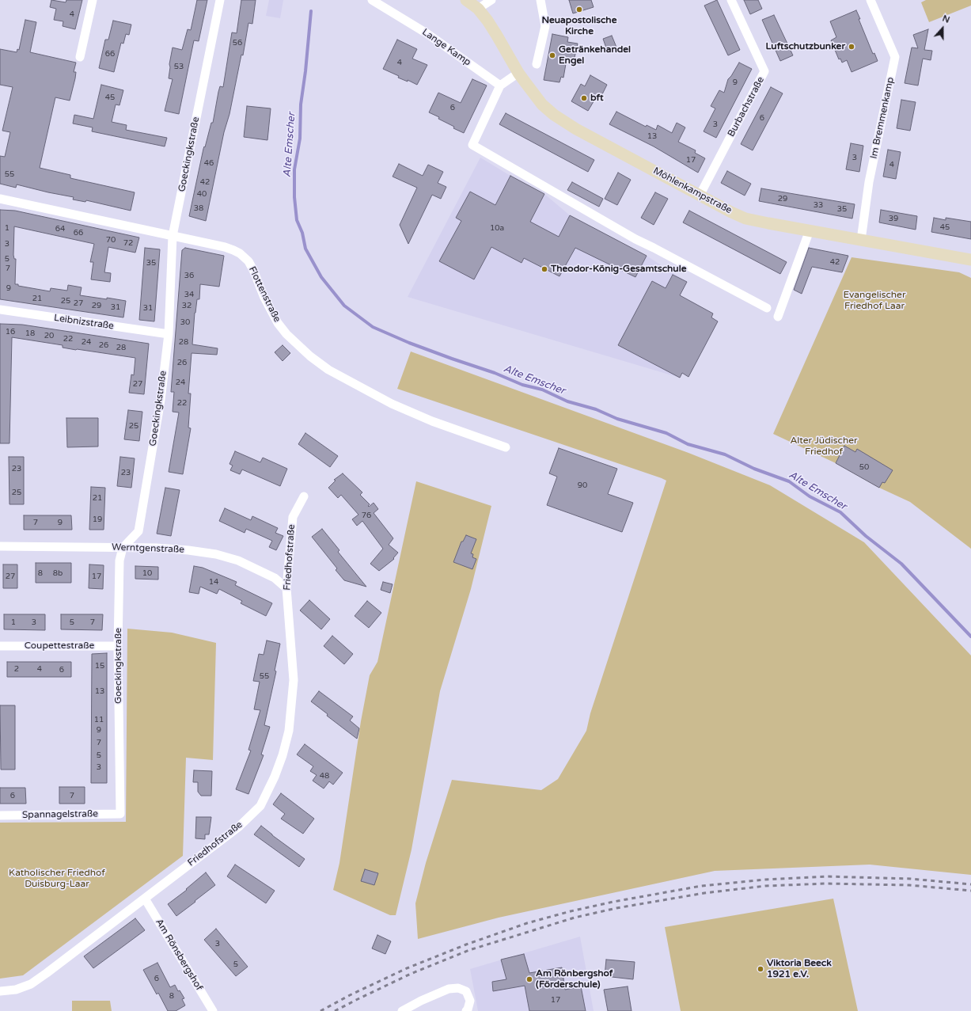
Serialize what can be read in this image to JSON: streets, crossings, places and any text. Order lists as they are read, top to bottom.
{
  "streets": {
    "street": [
      "Lange Kamp",
      "Burbachstraße",
      "Im Bremmenkamp",
      "Goeckingkstraße",
      "Möhlenkampstraße",
      "Flottenstraße",
      "Leibnizstraße",
      "Werntgenstraße",
      "Friedhofstraße",
      "Coupettestraße",
      "Spannagelstraße",
      "Am Rönsbergshof"
    ]
  },
  "crossings": [
    ["Burbachstraße", "Möhlenkampstraße"],
    ["Im Bremmenkamp", "Möhlenkampstraße"],
    ["Goeckingkstraße", "Flottenstraße"],
    ["Goeckingkstraße", "Leibnizstraße"],
    ["Goeckingkstraße", "Werntgenstraße"],
    ["Goeckingkstraße", "Coupettestraße"],
    ["Goeckingkstraße", "Spannagelstraße"],
    ["Werntgenstraße", "Friedhofstraße"],
    ["Friedhofstraße", "Am Rönsbergshof"]
  ],
  "water": ["Alte Emscher"],
  "parks": ["Evangelischer Friedhof Laar", "Alter Jüdischer Friedhof", "Katholischer Friedhof Duisburg-Laar"],
  "places": [
    "Neuapostolische Kirche",
    "Luftschutzbunker",
    "Getränkehandel Engel",
    "bft",
    "Theodor-König-Gesamtschule",
    "Viktoria Beeck 1921 e.V.",
    "Am Rönbergshof (Förderschule)"
  ],
  "house_numbers": [
    "4",
    "56",
    "66",
    "4",
    "53",
    "9",
    "45",
    "6",
    "6",
    "3",
    "13",
    "3",
    "17",
    "46",
    "4",
    "55",
    "42",
    "40",
    "29",
    "33",
    "38",
    "35",
    "39",
    "45",
    "1",
    "10a",
    "64",
    "66",
    "70",
    "72",
    "3",
    "5",
    "42",
    "35",
    "7",
    "36",
    "9",
    "34",
    "21",
    "25",
    "27",
    "29",
    "32",
    "31",
    "31",
    "30",
    "16",
    "18",
    "20",
    "22",
    "24",
    "28",
    "26",
    "28",
    "26",
    "24",
    "27",
    "22",
    "25",
    "50",
    "23",
    "23",
    "90",
    "25",
    "21",
    "76",
    "19",
    "7",
    "9",
    "8",
    "8b",
    "10",
    "27",
    "17",
    "14",
    "1",
    "3",
    "5",
    "7",
    "15",
    "2",
    "4",
    "6",
    "55",
    "13",
    "11",
    "9",
    "7",
    "5",
    "3",
    "48",
    "6",
    "7",
    "3",
    "5",
    "6",
    "8",
    "17"
  ],
  "north": "top"
}
